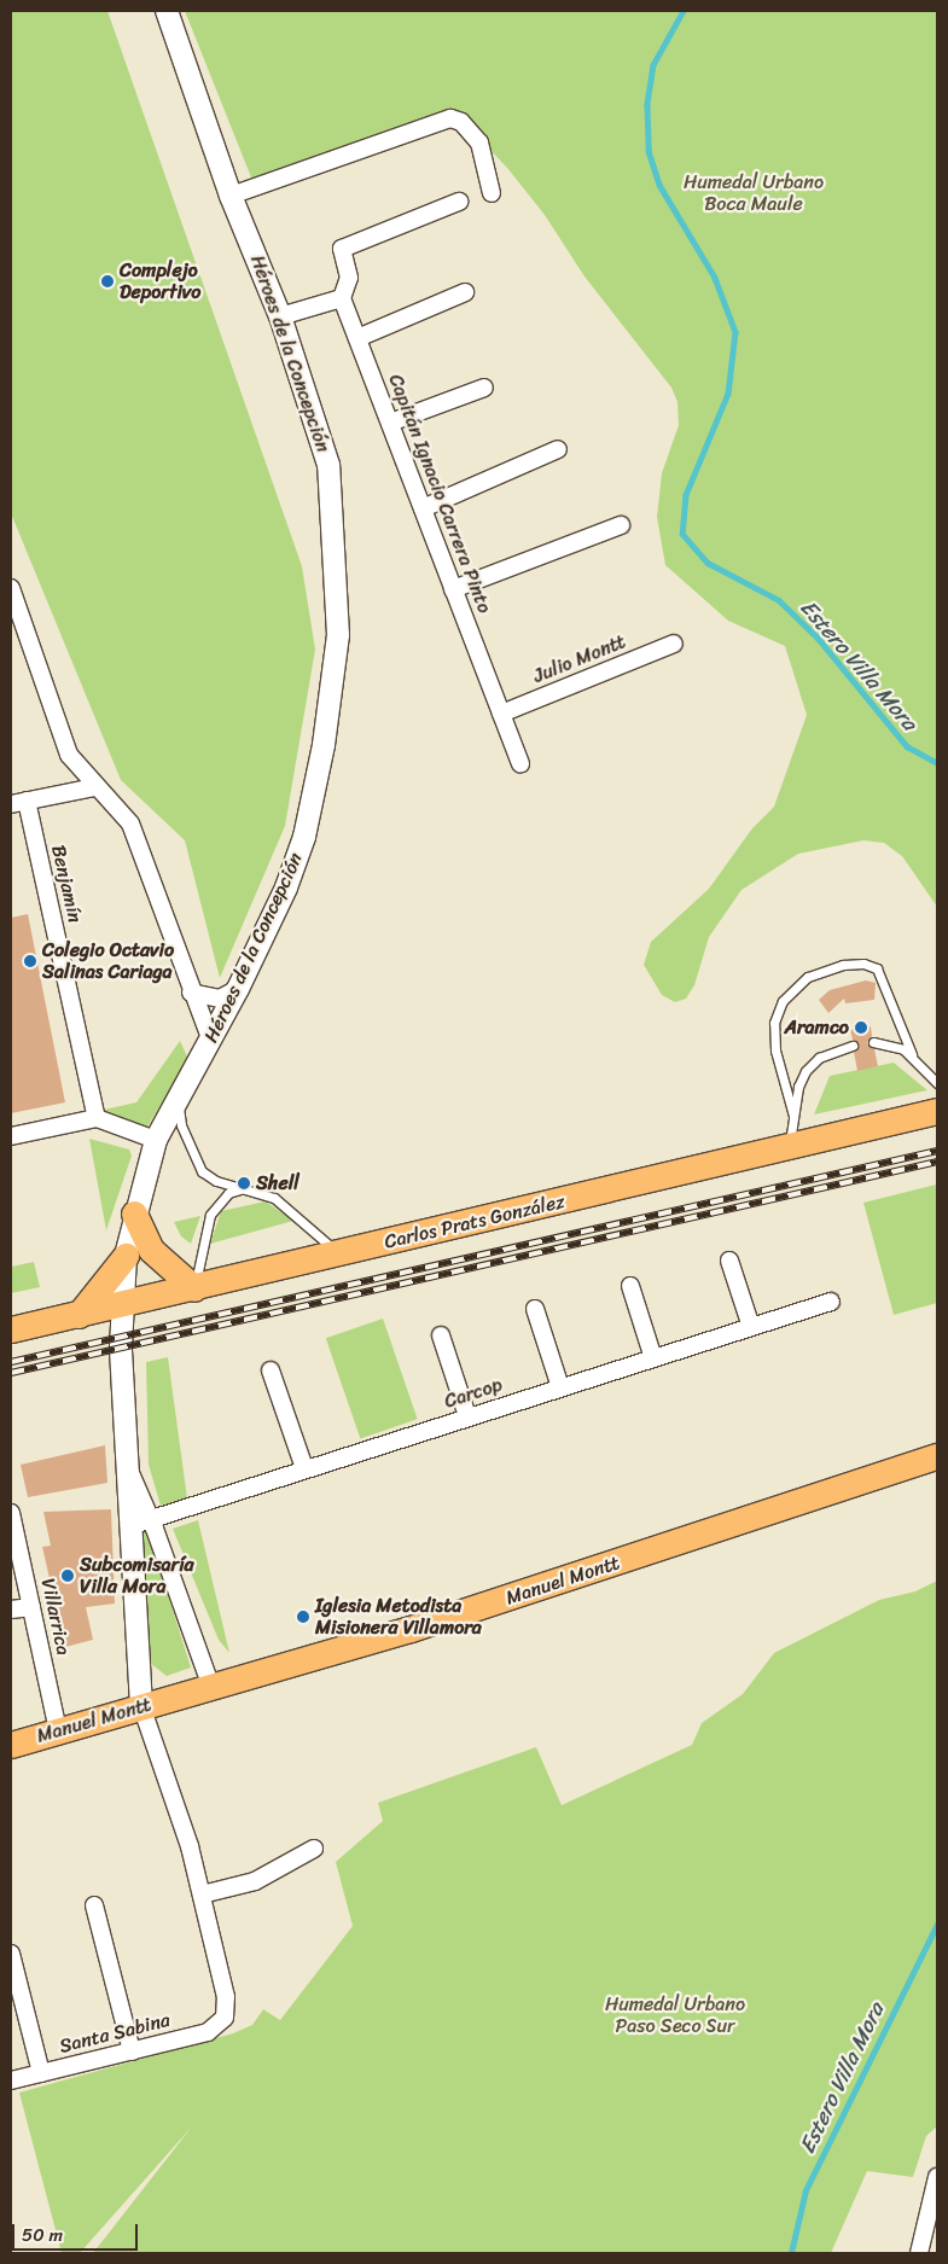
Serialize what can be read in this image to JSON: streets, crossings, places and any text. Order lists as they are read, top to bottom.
{
  "streets": {
    "main road": ["Carlos Prats González", "Manuel Montt"],
    "street": [
      "Héroes de la Concepción",
      "Capitán Ignacio Carrera Pinto",
      "Julio Montt",
      "Benjamín",
      "Carcop",
      "Villarrica",
      "Santa Sabina"
    ]
  },
  "crossings": [
    ["Héroes de la Concepción", "Carlos Prats González"],
    ["Héroes de la Concepción", "Carcop"],
    ["Héroes de la Concepción", "Manuel Montt"],
    ["Héroes de la Concepción", "Santa Sabina"],
    ["Capitán Ignacio Carrera Pinto", "Julio Montt"],
    ["Manuel Montt", "Villarrica"]
  ],
  "water": ["Estero Villa Mora"],
  "parks": ["Humedal Urbano Boca Maule", "Humedal Urbano Paso Seco Sur"],
  "places": [
    "Complejo Deportivo",
    "Colegio Octavio Salinas Cariaga",
    "Aramco",
    "Shell",
    "Subcomisaría Villa Mora",
    "Iglesia Metodista Misionera Villamora"
  ],
  "scale_bar": "50 m"
}
